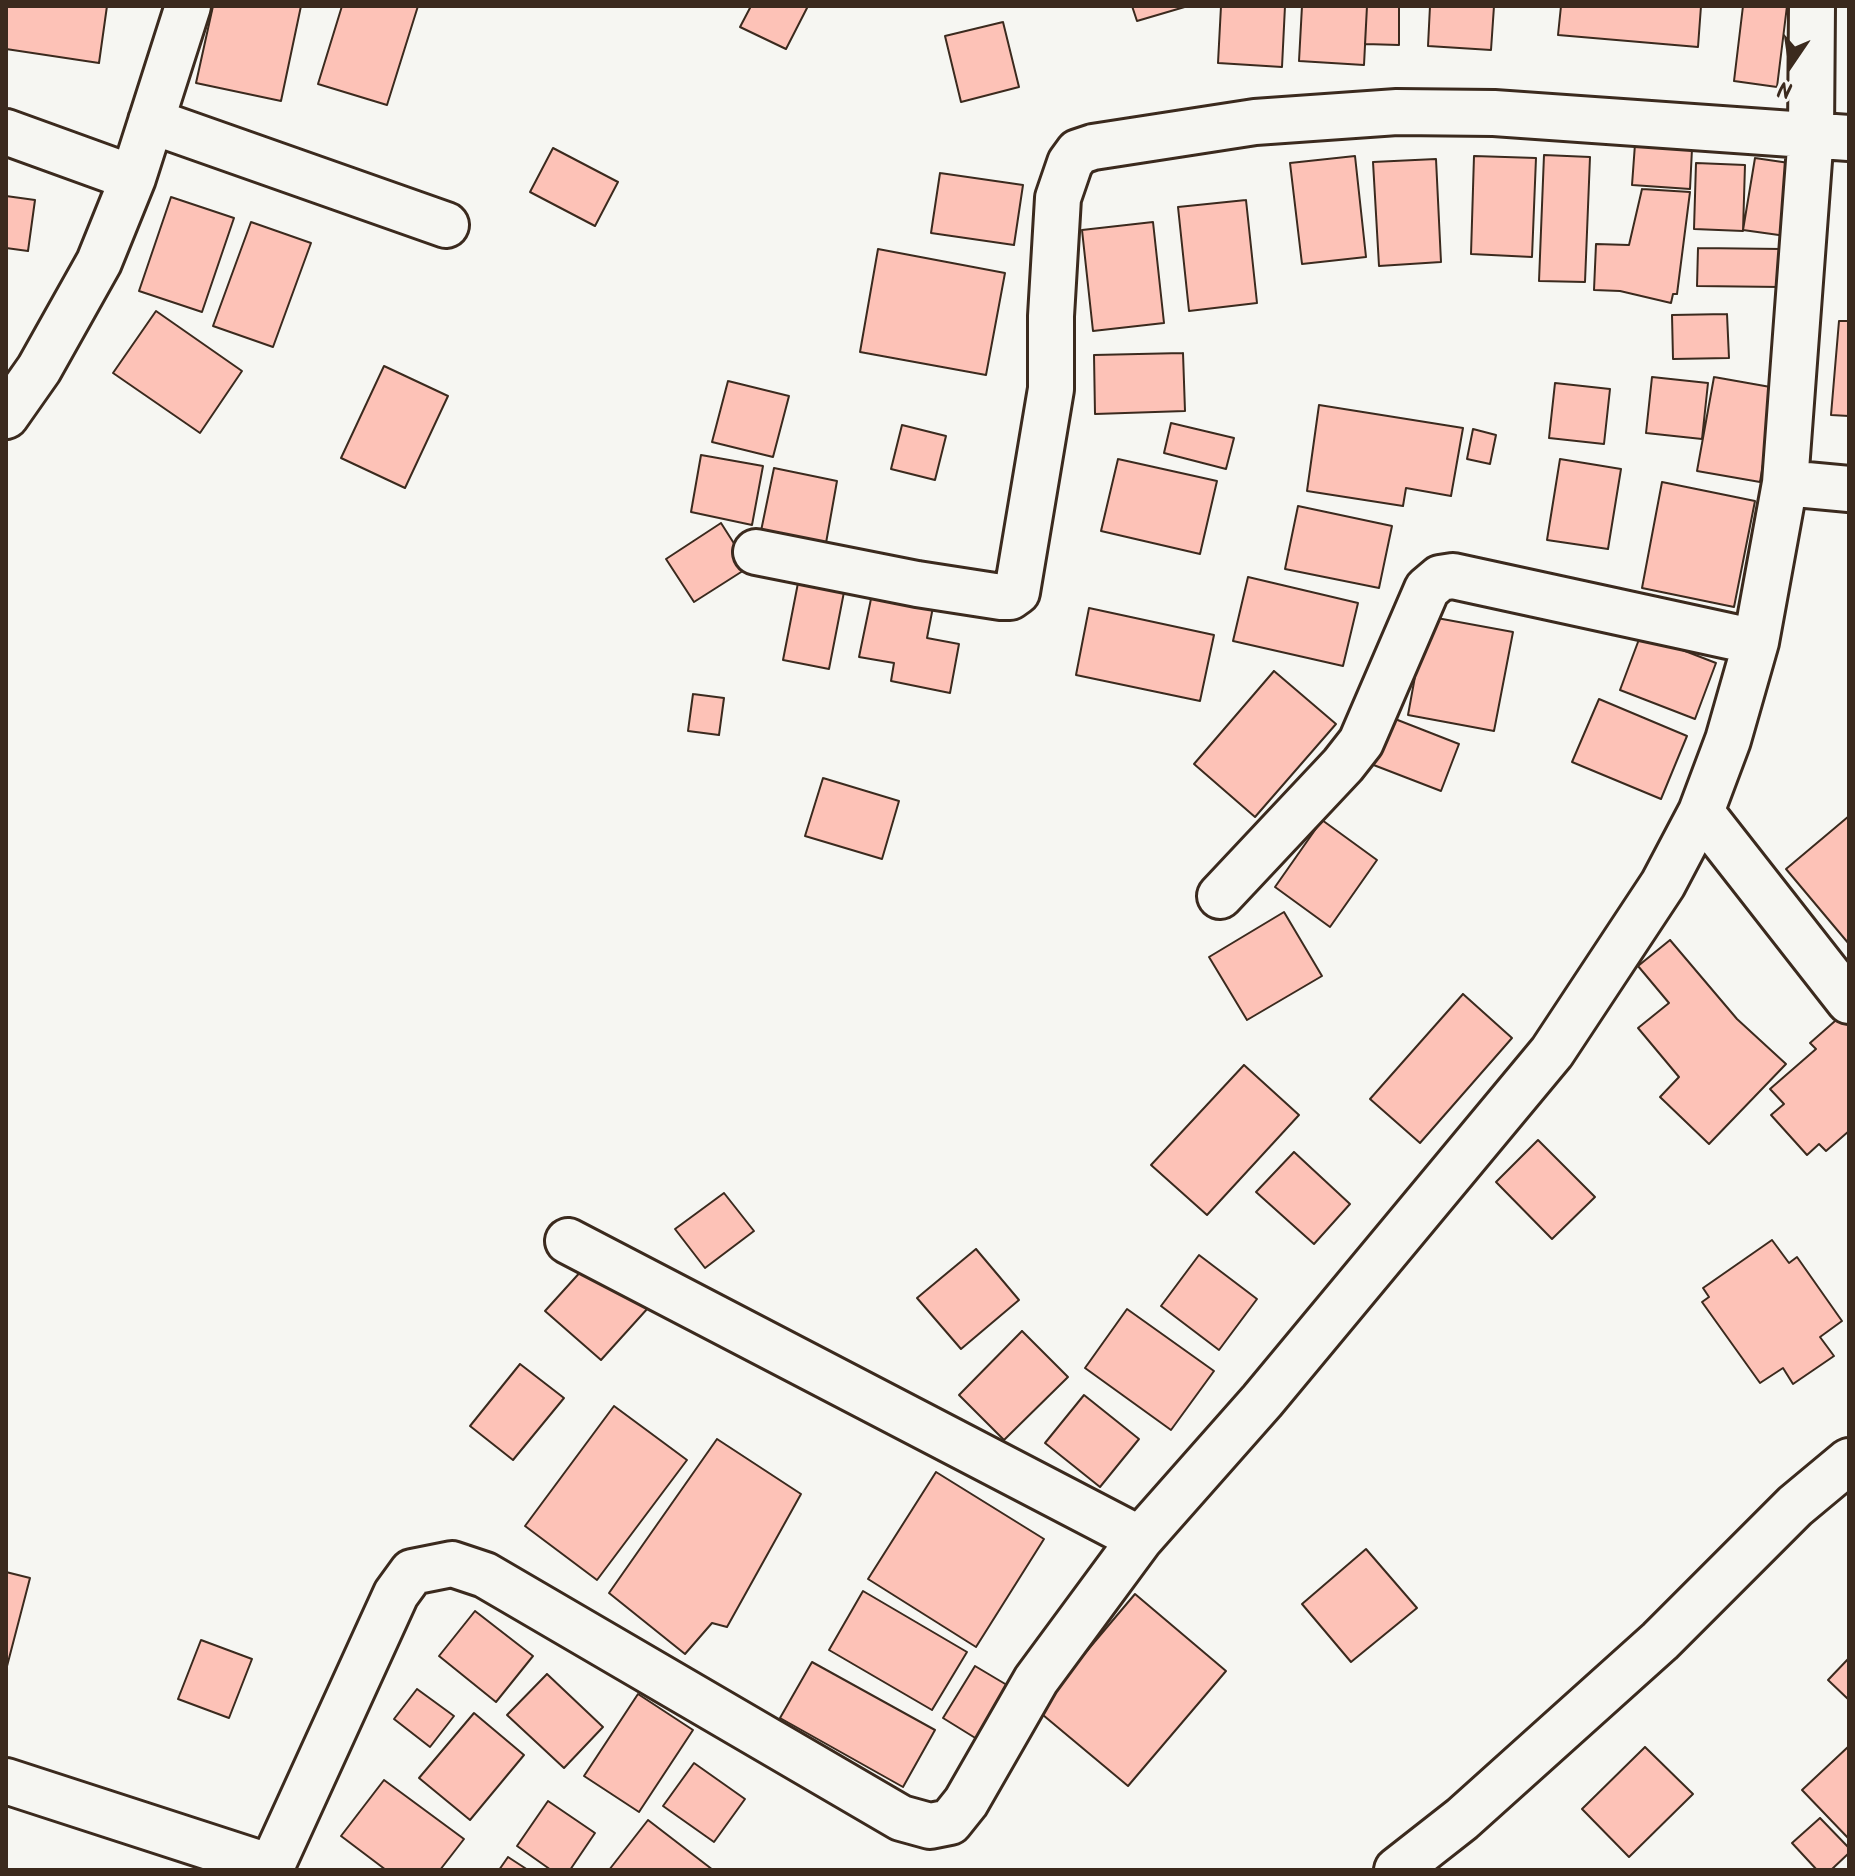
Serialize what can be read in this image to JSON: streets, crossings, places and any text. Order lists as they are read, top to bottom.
{
  "north": "bottom"
}
